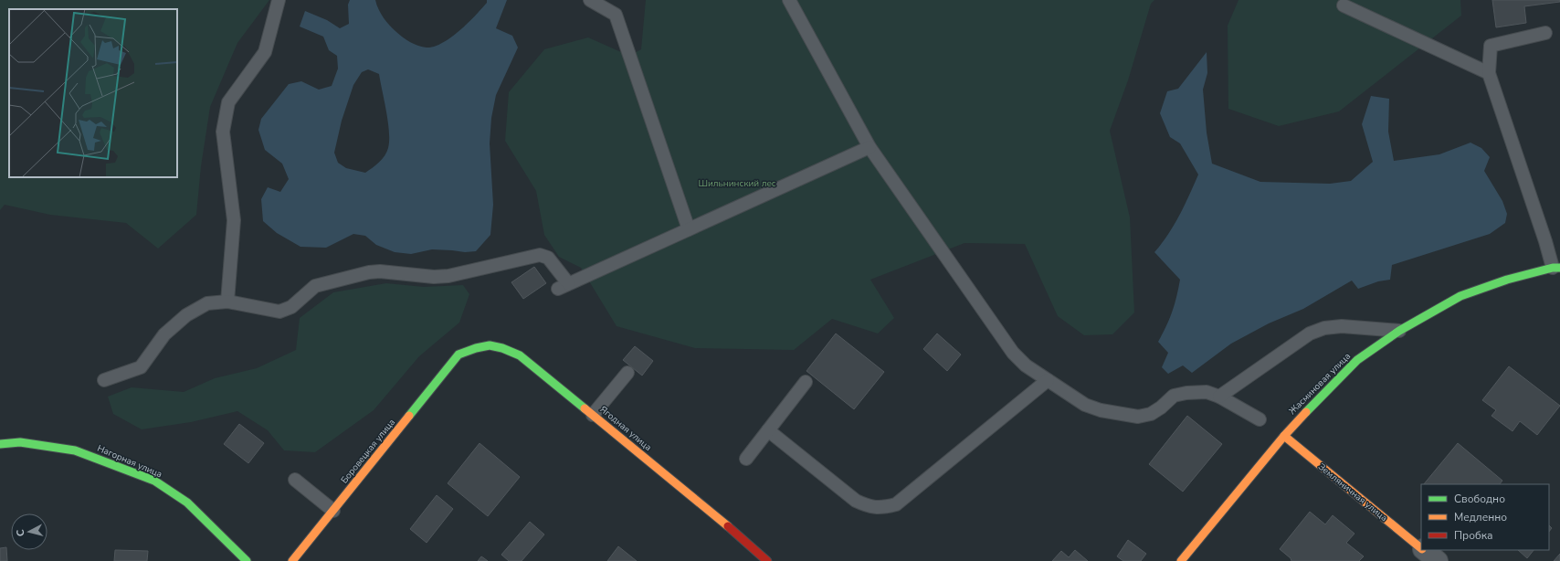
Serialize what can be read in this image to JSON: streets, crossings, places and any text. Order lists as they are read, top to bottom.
{
  "streets": {
    "street": [
      "Жасминовая улица",
      "Ягодная улица",
      "Боровецкая улица",
      "Нагорная улица",
      "Земляничная улица"
    ]
  },
  "crossings": [
    ["Жасминовая улица", "Земляничная улица"],
    ["Ягодная улица", "Боровецкая улица"]
  ],
  "parks": ["Шильнинский лес"],
  "legend": ["Свободно", "Медленно", "Пробка"],
  "north": "left"
}
